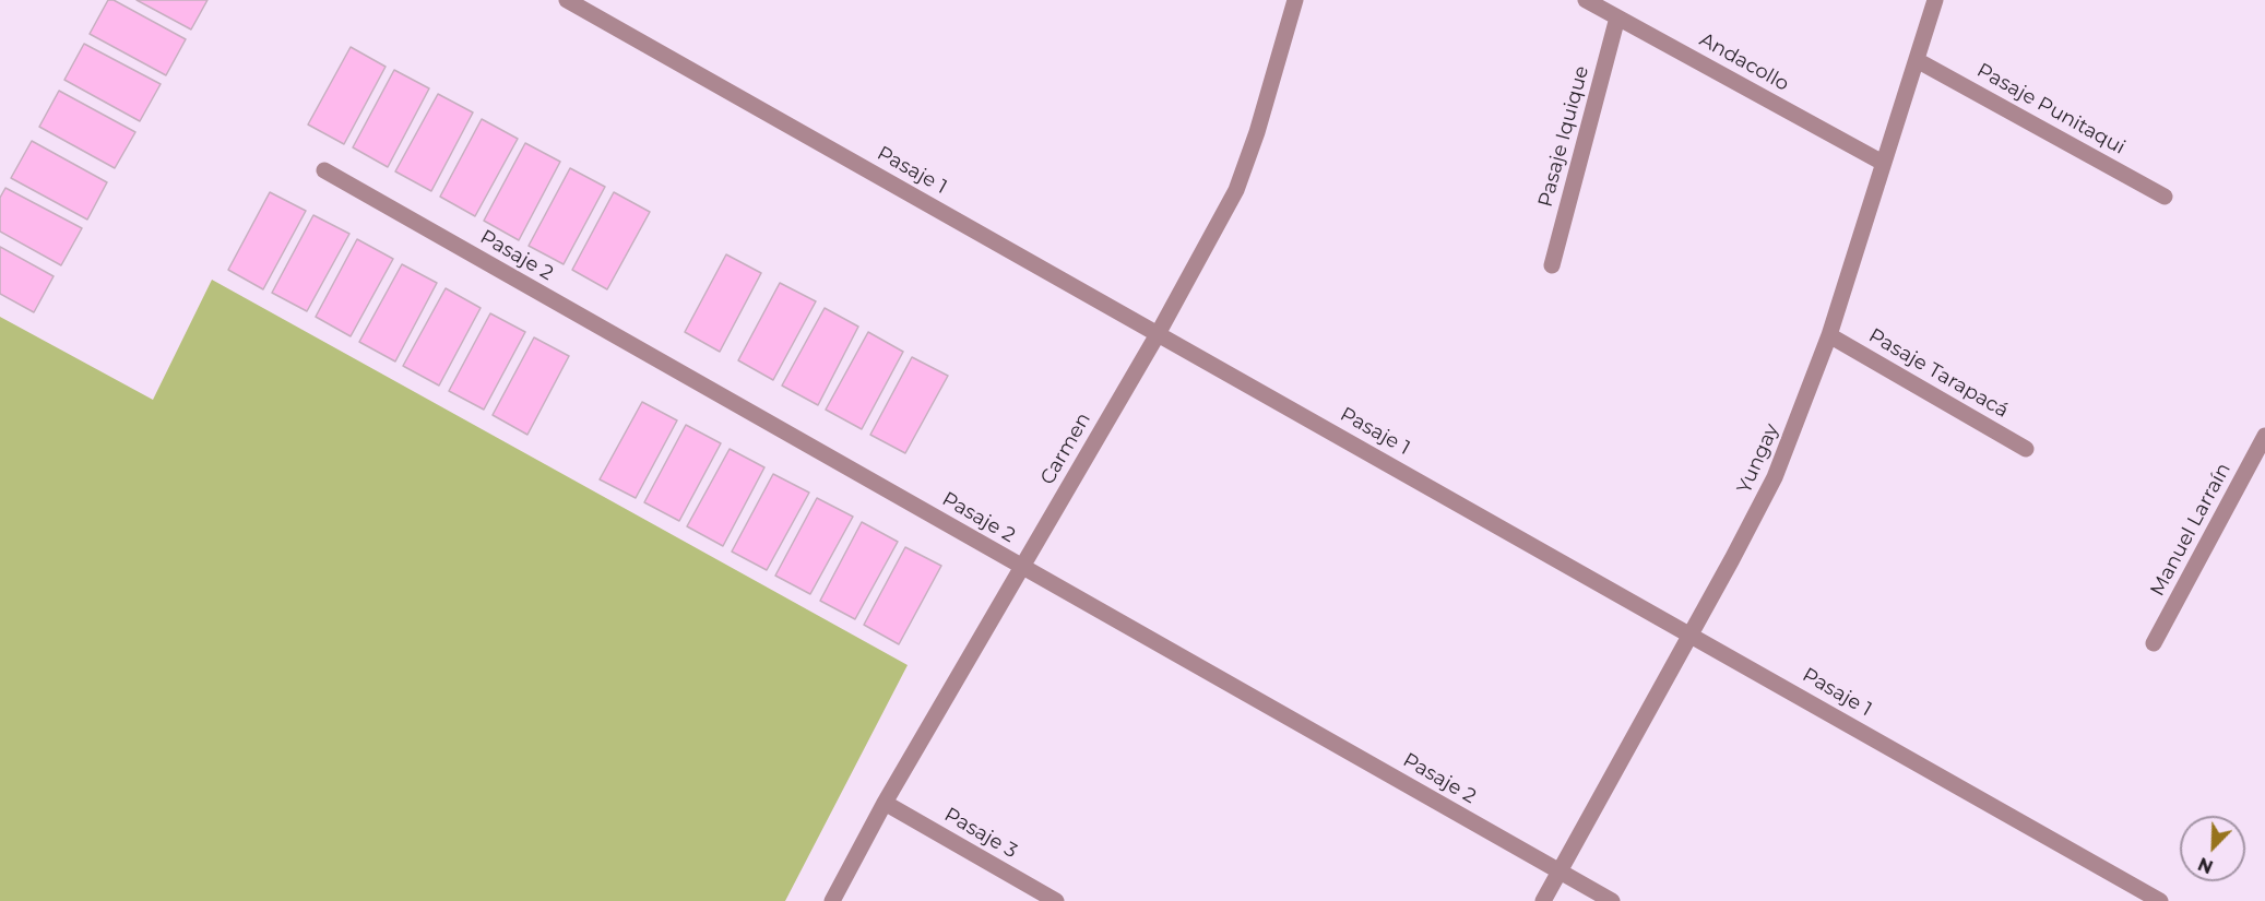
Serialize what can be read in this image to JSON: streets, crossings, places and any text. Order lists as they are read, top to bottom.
{
  "streets": {
    "street": [
      "Andacollo",
      "Pasaje Punitaqui",
      "Pasaje Iquique",
      "Pasaje 1",
      "Pasaje 2",
      "Pasaje Tarapacá",
      "Carmen",
      "Yungay",
      "Manuel Larraín",
      "Pasaje 3"
    ]
  },
  "crossings": [
    ["Andacollo", "Pasaje Iquique"],
    ["Andacollo", "Yungay"],
    ["Pasaje Punitaqui", "Yungay"],
    ["Pasaje 1", "Carmen"],
    ["Pasaje 1", "Yungay"],
    ["Pasaje 2", "Carmen"],
    ["Pasaje 2", "Yungay"],
    ["Pasaje Tarapacá", "Yungay"],
    ["Carmen", "Pasaje 3"]
  ],
  "north": "bottom left"
}
